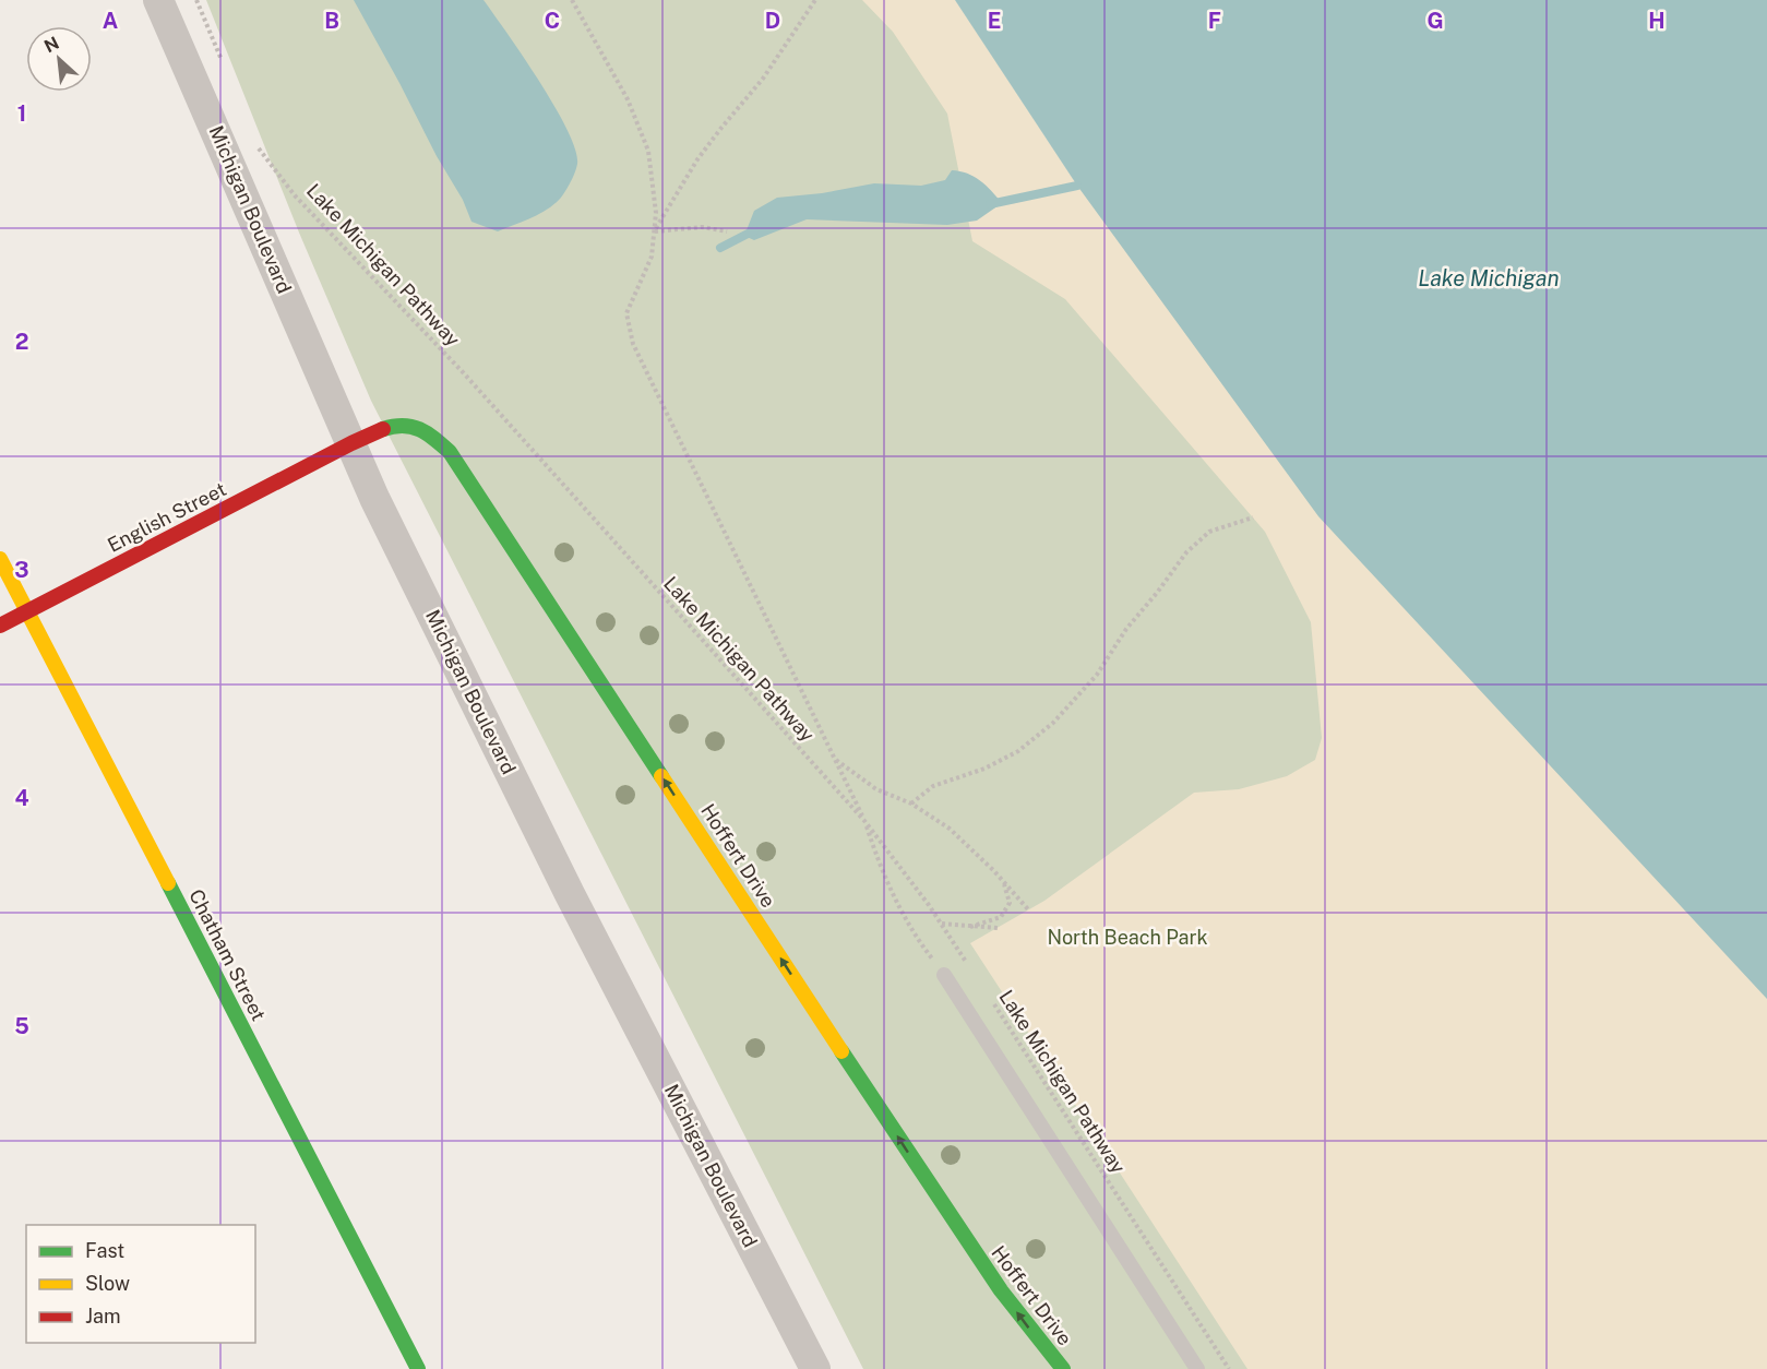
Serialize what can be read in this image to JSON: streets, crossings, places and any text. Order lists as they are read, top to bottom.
{
  "streets": {
    "street": [
      "Michigan Boulevard",
      "English Street",
      "Hoffert Drive",
      "Chatham Street"
    ],
    "path": ["Lake Michigan Pathway"]
  },
  "crossings": [
    ["Michigan Boulevard", "English Street"],
    ["Michigan Boulevard", "Hoffert Drive"],
    ["English Street", "Hoffert Drive"],
    ["English Street", "Chatham Street"]
  ],
  "one_way": ["Hoffert Drive"],
  "water": ["Lake Michigan"],
  "parks": ["North Beach Park"],
  "legend": ["Fast", "Slow", "Jam"],
  "north": "top left",
  "grid": {
    "columns": [
      "A",
      "B",
      "C",
      "D",
      "E",
      "F",
      "G",
      "H"
    ],
    "rows": [
      "1",
      "2",
      "3",
      "4",
      "5"
    ]
  }
}
